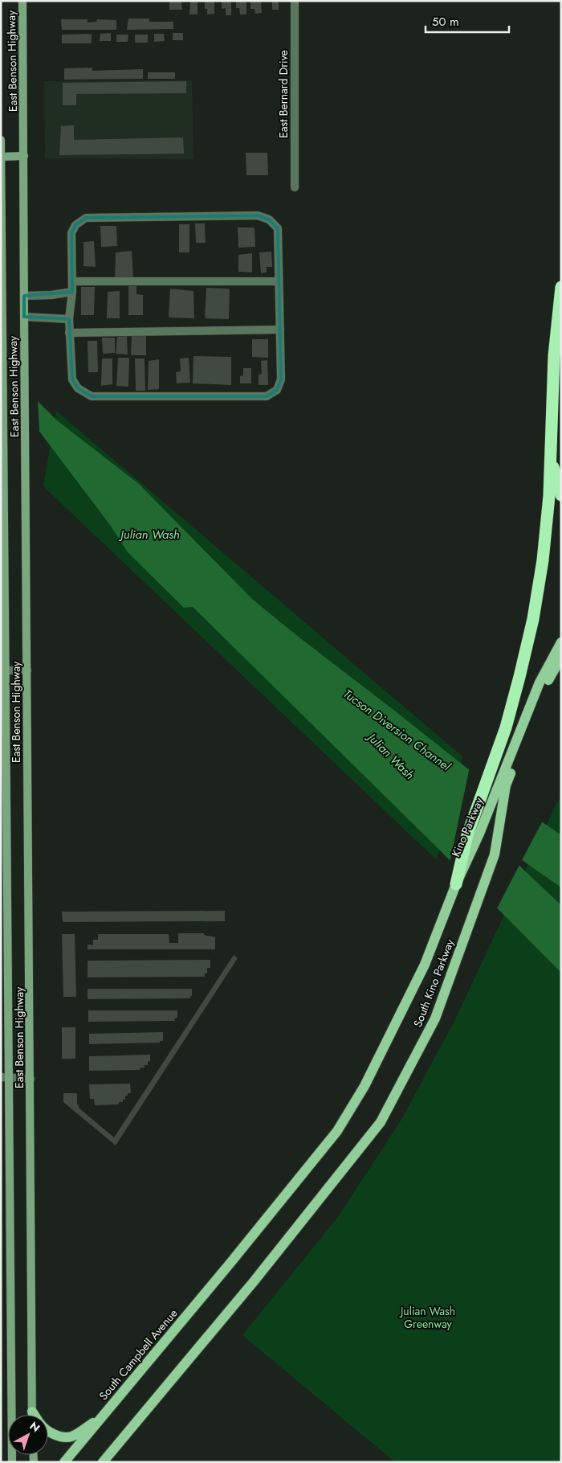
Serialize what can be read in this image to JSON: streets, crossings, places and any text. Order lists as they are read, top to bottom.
{
  "streets": {
    "main road": ["East Benson Highway", "South Kino Parkway", "South Campbell Avenue"],
    "street": ["East Bernard Drive"]
  },
  "crossings": [
    ["South Kino Parkway", "South Campbell Avenue"]
  ],
  "water": ["Julian Wash", "Tucson Diversion Channel"],
  "parks": ["Julian Wash Greenway"],
  "scale_bar": "50 m",
  "north": "top right"
}
